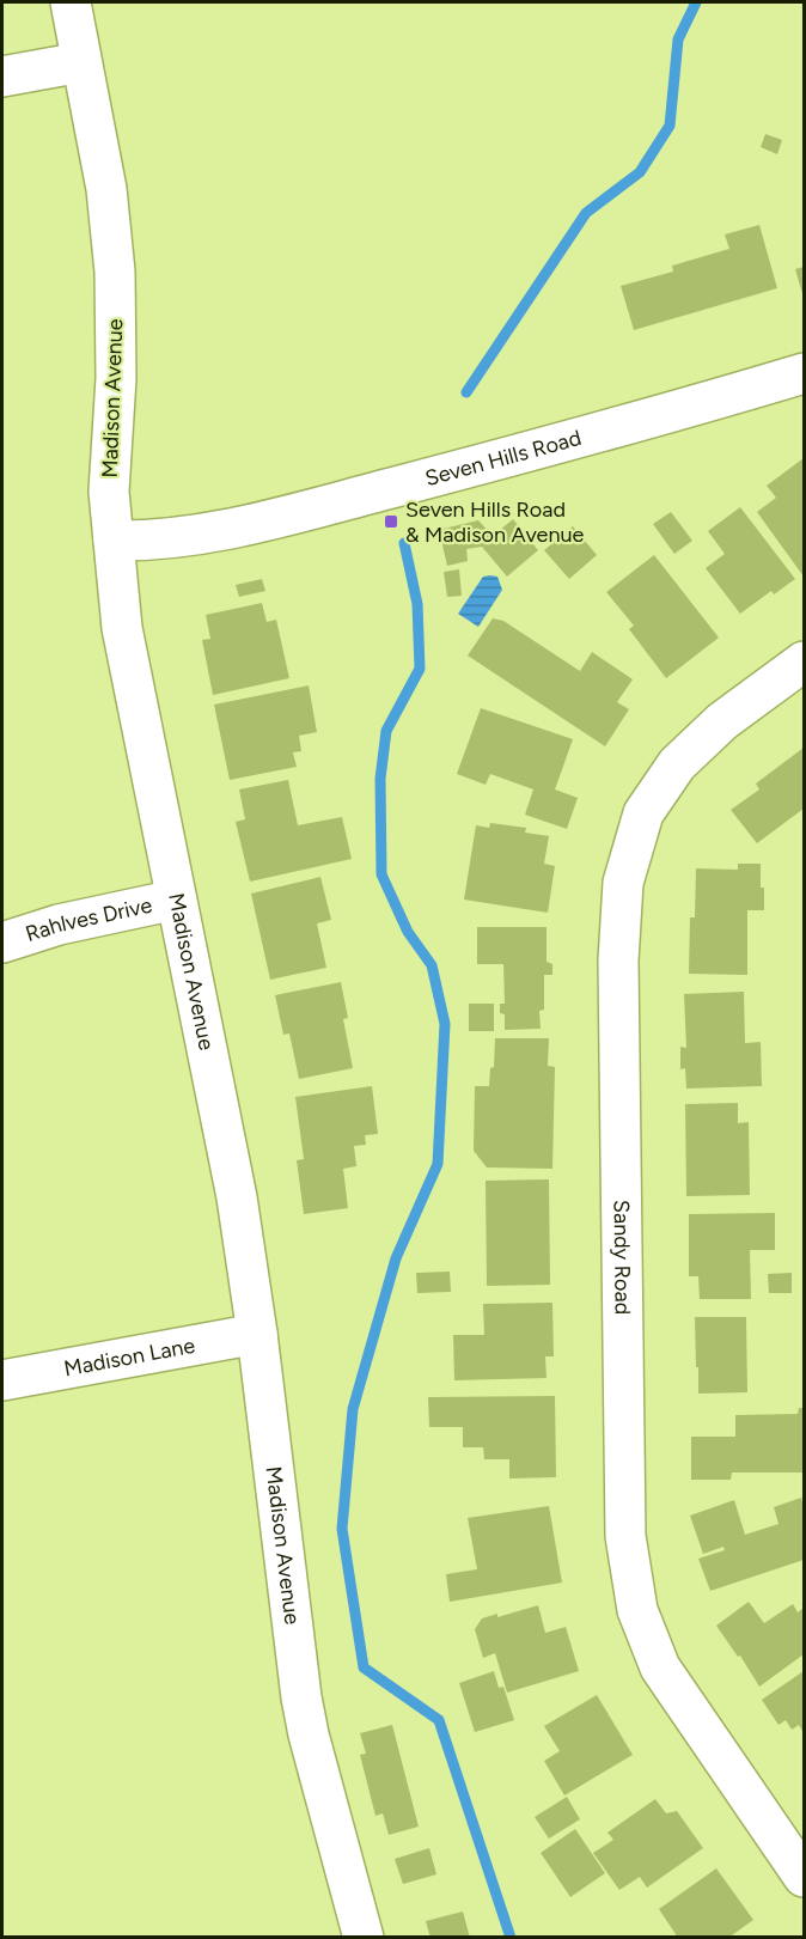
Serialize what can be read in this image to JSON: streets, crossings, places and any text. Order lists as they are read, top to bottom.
{
  "streets": {
    "street": [
      "Madison Avenue",
      "Seven Hills Road",
      "Rahlves Drive",
      "Sandy Road",
      "Madison Lane"
    ]
  },
  "crossings": [
    ["Madison Avenue", "Seven Hills Road"],
    ["Madison Avenue", "Rahlves Drive"],
    ["Madison Avenue", "Madison Lane"]
  ],
  "places": {
    "transit": ["Seven Hills Road & Madison Avenue"]
  }
}
